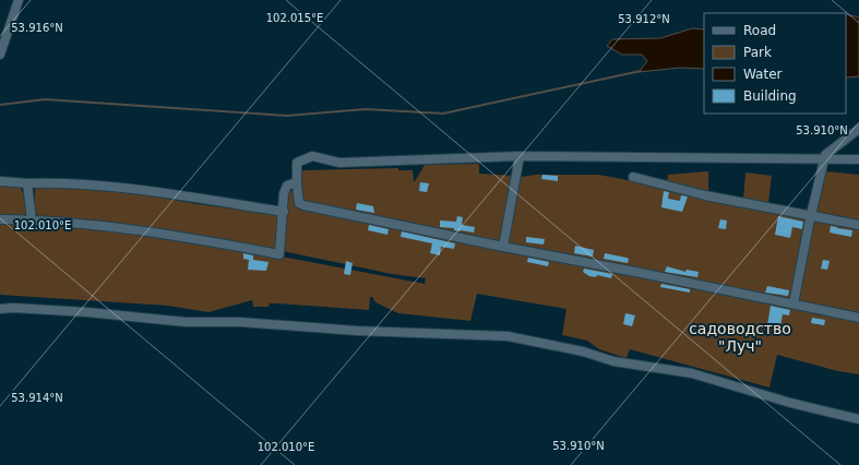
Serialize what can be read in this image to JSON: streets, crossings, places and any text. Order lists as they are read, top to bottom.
{
  "parks": ["садоводство \"Луч\""],
  "legend": [
    "Road",
    "Park",
    "Water",
    "Building"
  ],
  "coordinates": [
    "102.015°E",
    "53.912°N",
    "53.916°N",
    "53.910°N",
    "102.010°E",
    "53.914°N"
  ]
}
